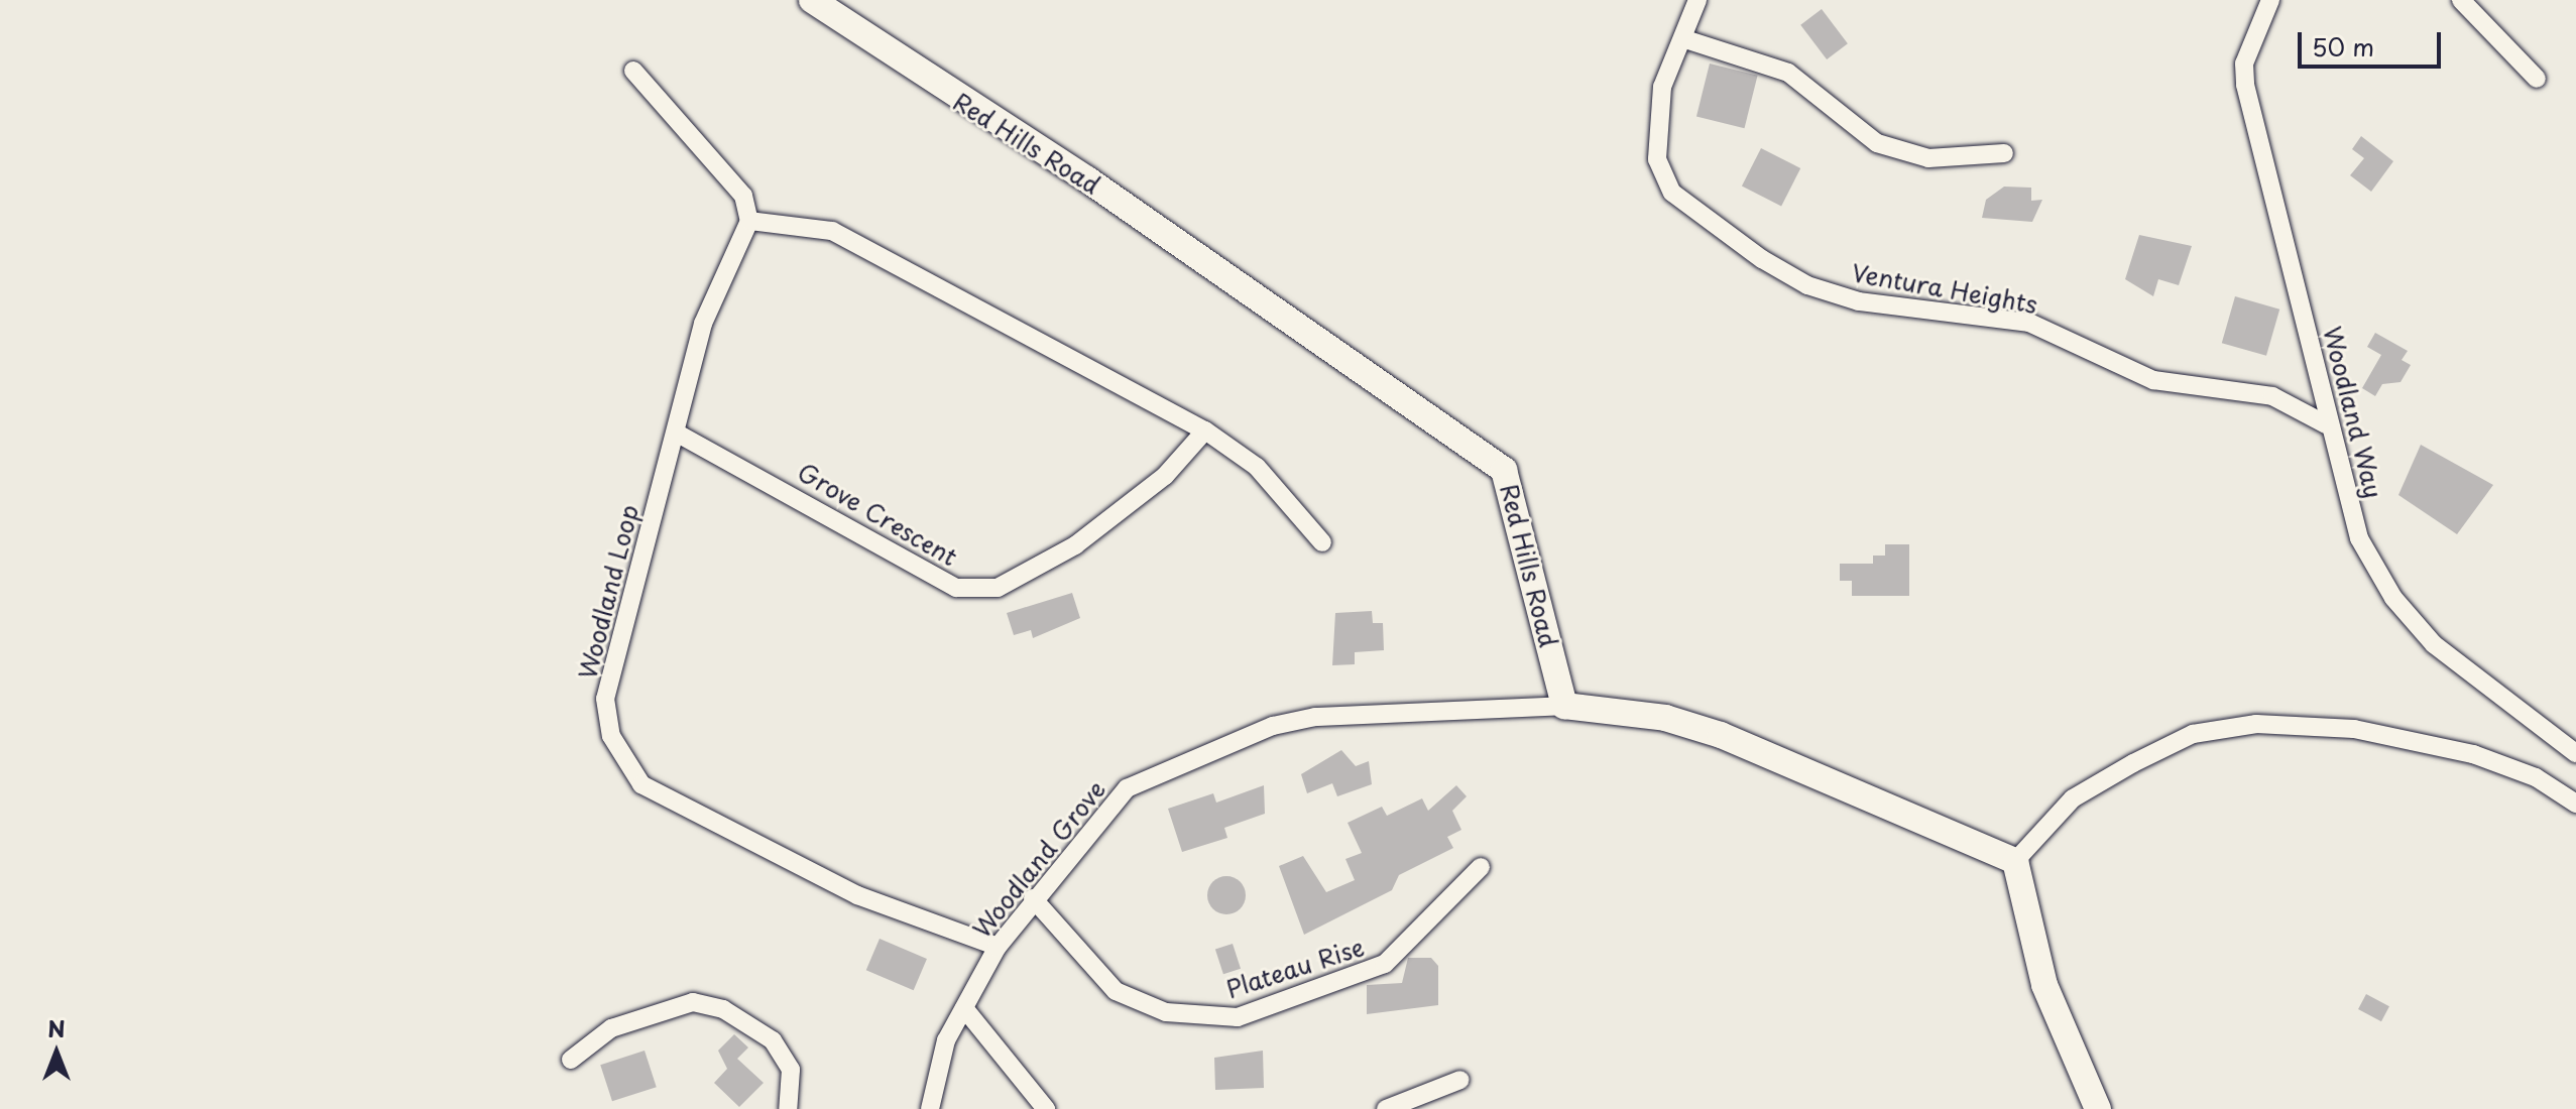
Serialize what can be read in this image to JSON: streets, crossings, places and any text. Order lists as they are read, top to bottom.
{
  "streets": {
    "main road": ["Red Hills Road"],
    "street": [
      "Ventura Heights",
      "Woodland Way",
      "Grove Crescent",
      "Woodland Loop",
      "Woodland Grove",
      "Plateau Rise"
    ]
  },
  "crossings": [
    ["Red Hills Road", "Woodland Grove"],
    ["Ventura Heights", "Woodland Way"],
    ["Grove Crescent", "Woodland Loop"],
    ["Woodland Loop", "Woodland Grove"],
    ["Woodland Grove", "Plateau Rise"]
  ],
  "scale_bar": "50 m",
  "north": "top"
}
